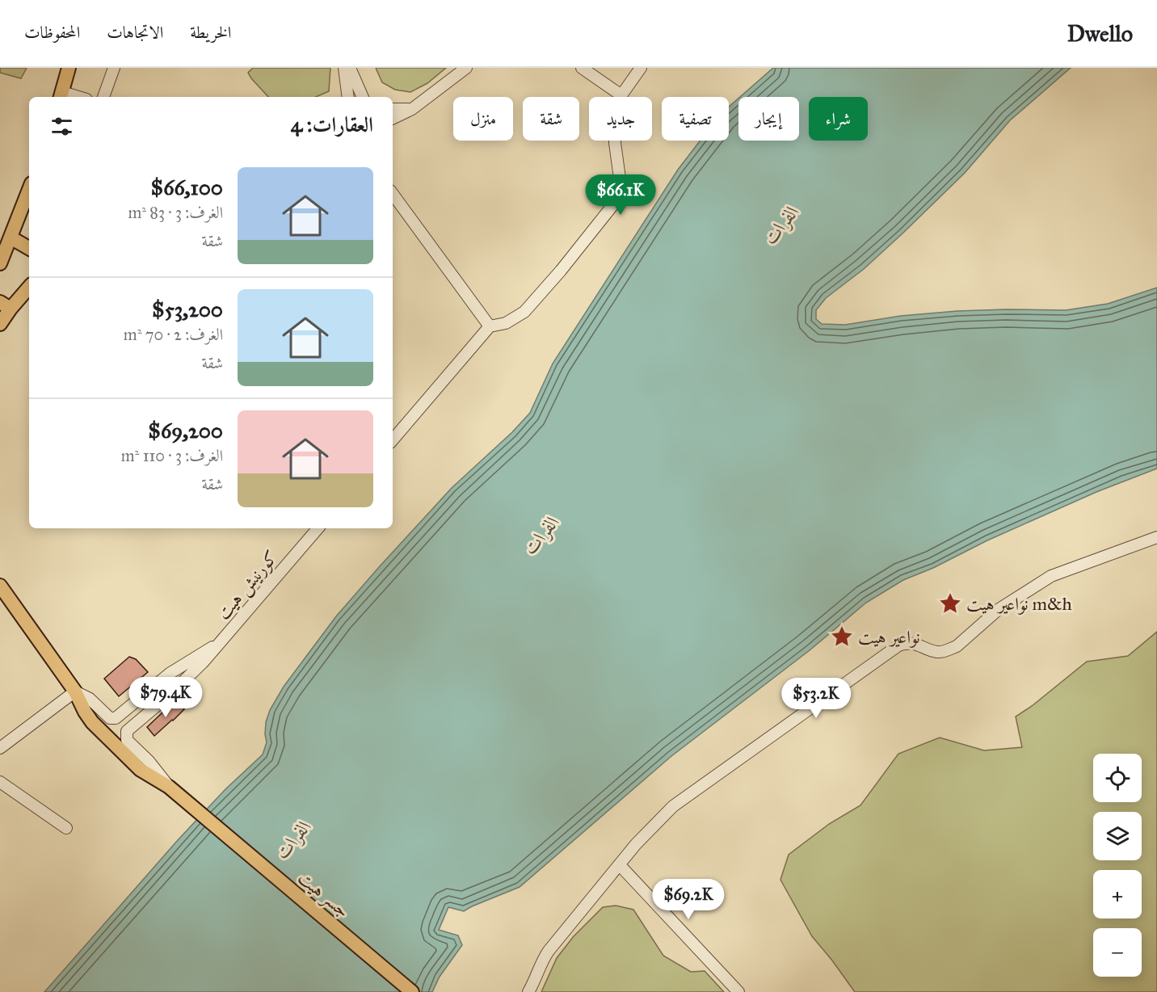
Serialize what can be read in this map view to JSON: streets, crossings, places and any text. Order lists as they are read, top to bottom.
{
  "streets": {
    "main road": ["جسر هيت"],
    "street": ["كورنيش هيت"]
  },
  "crossings": [
    ["كورنيش هيت", "جسر هيت"]
  ],
  "water": ["الفرات"],
  "places": {
    "place": ["نواعير هيت m&h", "نواعير هيت"]
  },
  "page": {
    "header": "Dwello",
    "nav": ["الخريطة", "الاتجاهات", "المحفوظات"],
    "chip": [
      "شراء",
      "إيجار",
      "تصفية",
      "جديد",
      "شقة",
      "منزل"
    ],
    "heading": "العقارات: 4",
    "list": [
      {
        "name": "$66,100",
        "note": "الغرف: 3 · 83 m² · شقة"
      },
      {
        "name": "$53,200",
        "note": "الغرف: 2 · 70 m² · شقة"
      },
      {
        "name": "$69,200",
        "note": "الغرف: 3 · 110 m² · شقة"
      }
    ],
    "price": [
      "$66.1K",
      "$79.4K",
      "$53.2K",
      "$69.2K"
    ],
    "map_buttons": ["+", "−"]
  }
}
